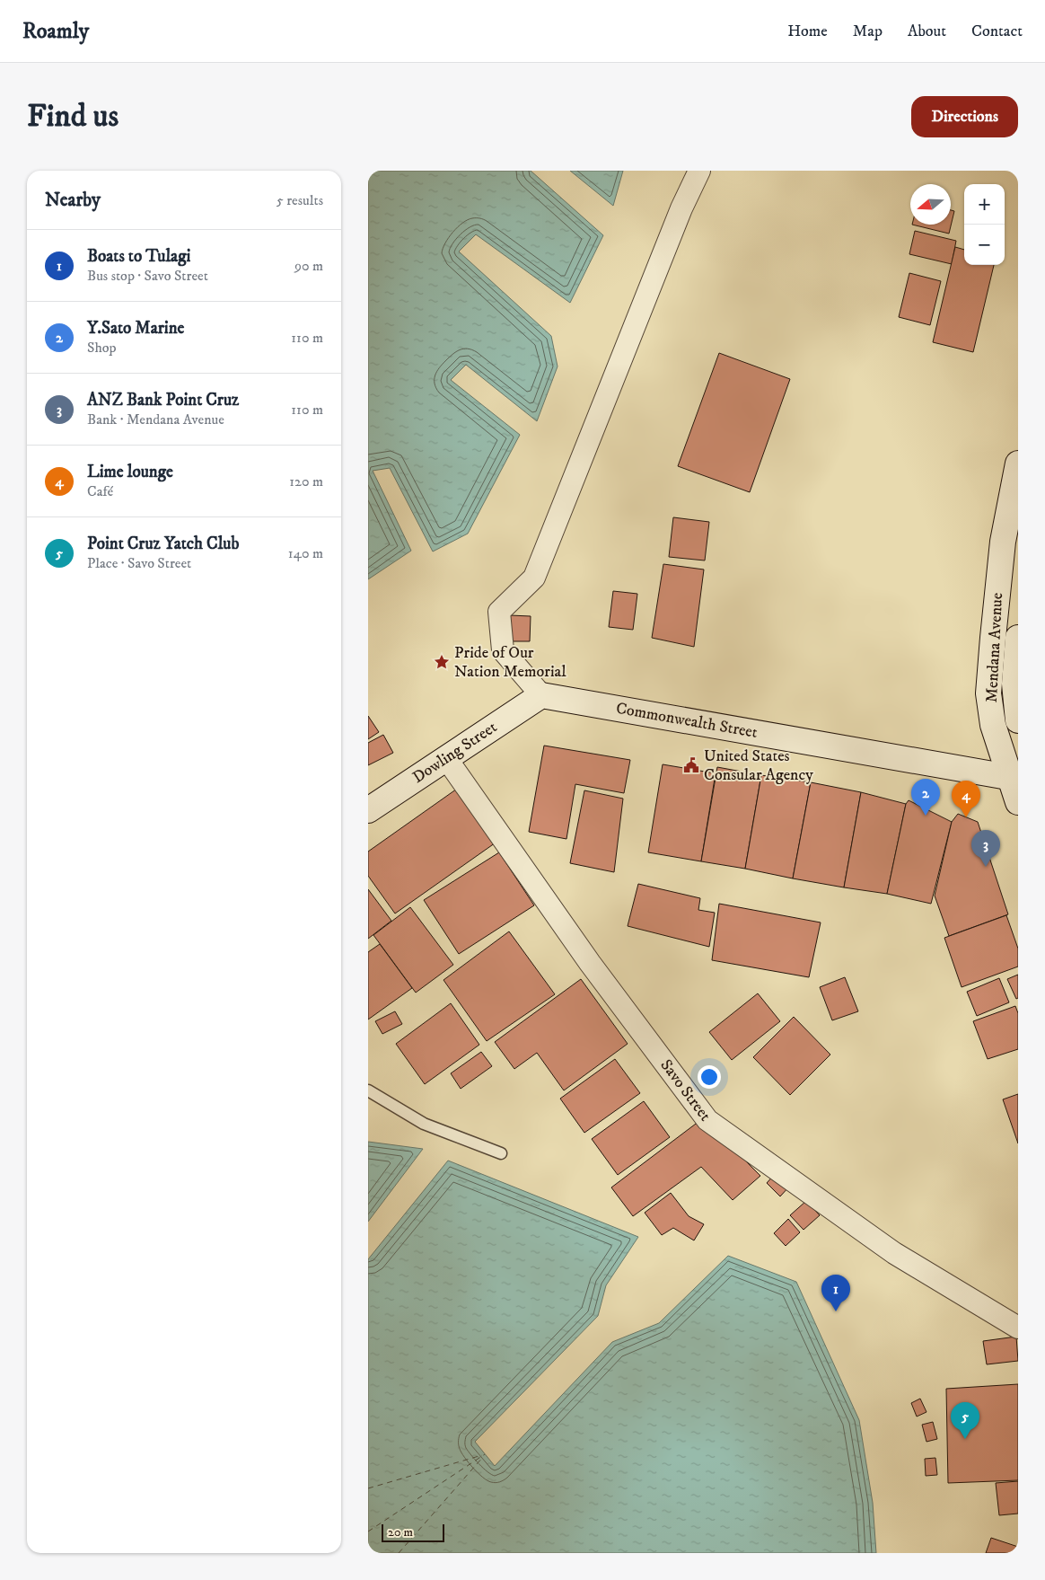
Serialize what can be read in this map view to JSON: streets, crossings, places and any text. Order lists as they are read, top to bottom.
{
  "streets": {
    "street": [
      "Mendana Avenue",
      "Commonwealth Street",
      "Dowling Street",
      "Savo Street"
    ]
  },
  "crossings": [
    ["Mendana Avenue", "Commonwealth Street"],
    ["Commonwealth Street", "Dowling Street"],
    ["Dowling Street", "Savo Street"]
  ],
  "places": {
    "place": ["Pride of Our Nation Memorial"],
    "public building": ["United States Consular Agency"]
  },
  "scale_bar": "20 m",
  "north": "left",
  "page": {
    "header": "Roamly",
    "nav": [
      "Home",
      "Map",
      "About",
      "Contact"
    ],
    "buttons": "Directions",
    "title": "Find us",
    "heading": ["Nearby", "5 results"],
    "map_buttons": ["+", "−"],
    "list": [
      {
        "mark": "1",
        "name": "Boats to Tulagi",
        "note": "Bus stop · Savo Street",
        "value": "90 m"
      },
      {
        "mark": "2",
        "name": "Y.Sato Marine",
        "note": "Shop",
        "value": "110 m"
      },
      {
        "mark": "3",
        "name": "ANZ Bank Point Cruz",
        "note": "Bank · Mendana Avenue",
        "value": "110 m"
      },
      {
        "mark": "4",
        "name": "Lime lounge",
        "note": "Café",
        "value": "120 m"
      },
      {
        "mark": "5",
        "name": "Point Cruz Yatch Club",
        "note": "Place · Savo Street",
        "value": "140 m"
      }
    ],
    "pins": [
      "2",
      "4",
      "3",
      "1",
      "5"
    ],
    "scale": "20 m"
  }
}
